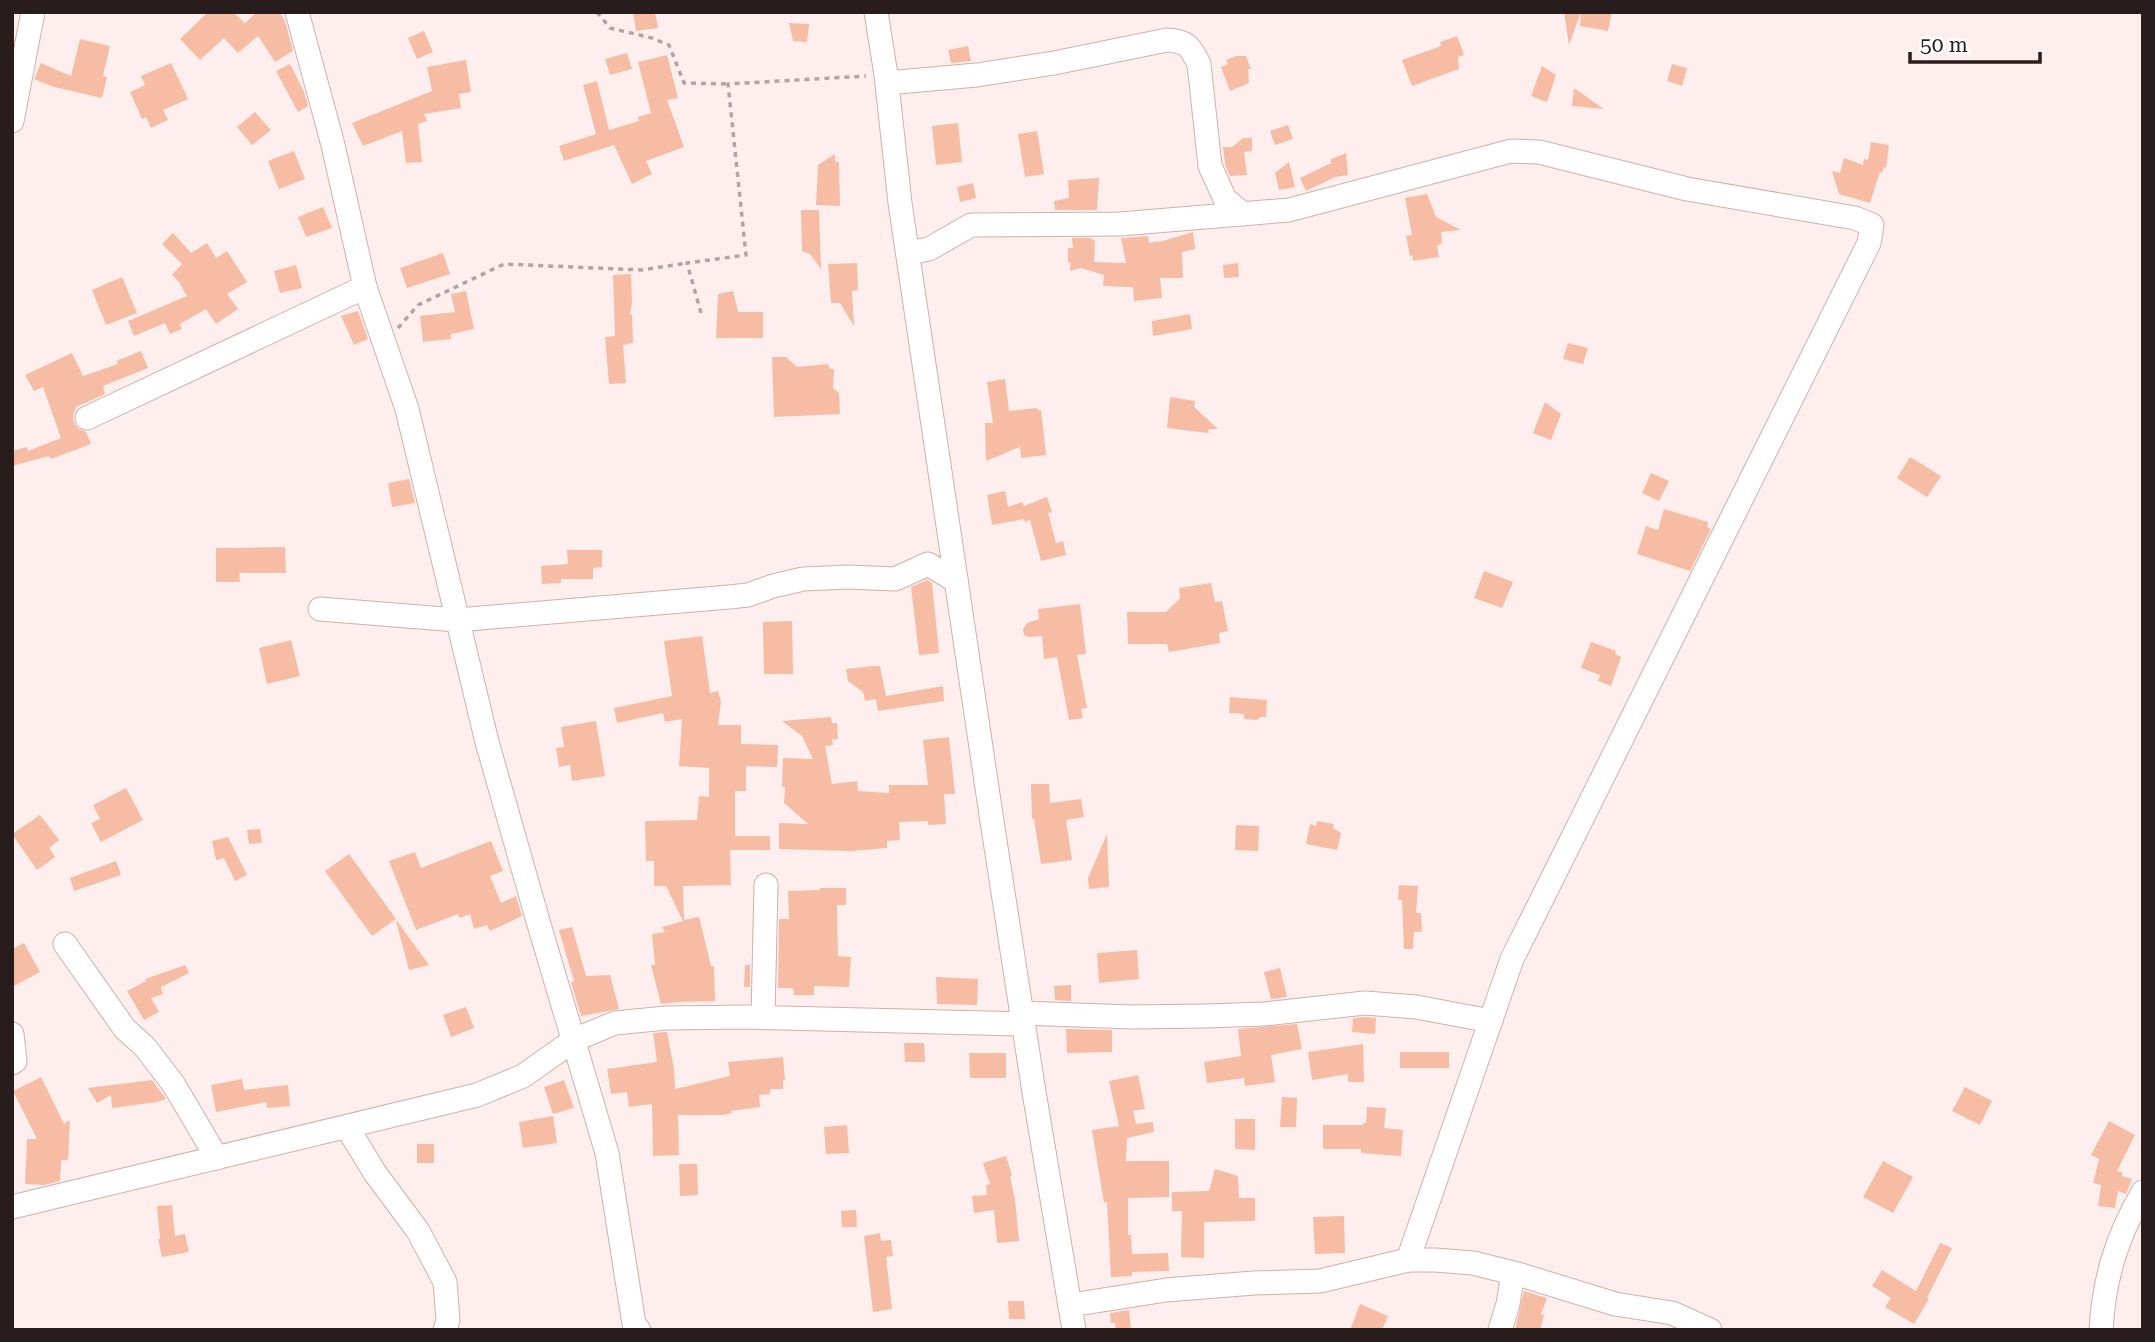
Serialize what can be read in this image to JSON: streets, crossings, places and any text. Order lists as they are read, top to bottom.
{
  "scale_bar": "50 m"
}
